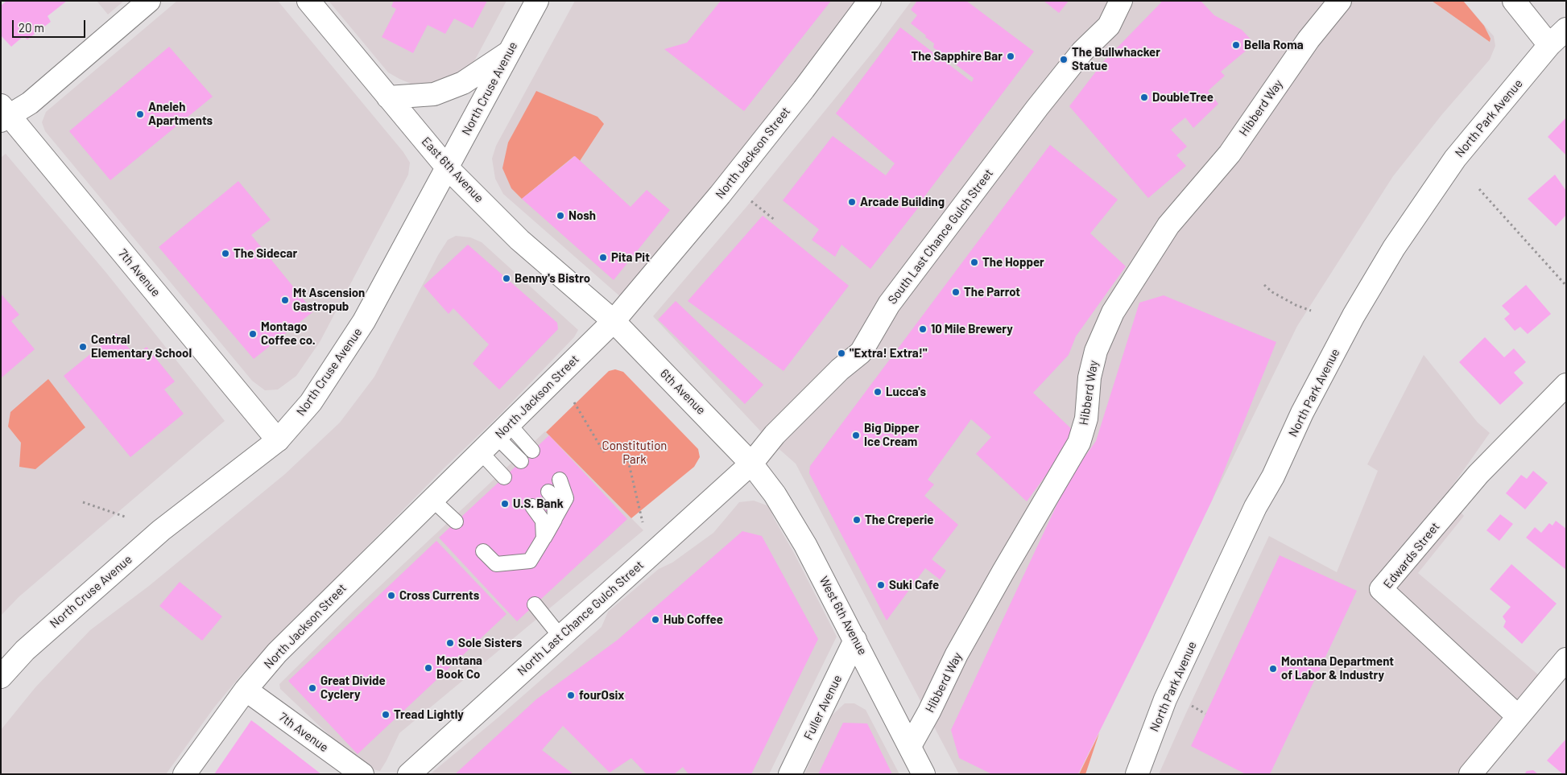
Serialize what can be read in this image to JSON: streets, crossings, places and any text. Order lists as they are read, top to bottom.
{
  "streets": {
    "street": [
      "North Cruse Avenue",
      "Hibberd Way",
      "North Park Avenue",
      "North Jackson Street",
      "East 6th Avenue",
      "South Last Chance Gulch Street",
      "7th Avenue",
      "6th Avenue",
      "Edwards Street",
      "West 6th Avenue",
      "North Last Chance Gulch Street",
      "Fuller Avenue"
    ]
  },
  "crossings": [
    ["North Cruse Avenue", "East 6th Avenue"],
    ["North Cruse Avenue", "7th Avenue"],
    ["Hibberd Way", "West 6th Avenue"],
    ["North Jackson Street", "East 6th Avenue"],
    ["North Jackson Street", "7th Avenue"],
    ["North Jackson Street", "6th Avenue"],
    ["East 6th Avenue", "6th Avenue"],
    ["South Last Chance Gulch Street", "6th Avenue"],
    ["South Last Chance Gulch Street", "West 6th Avenue"],
    ["South Last Chance Gulch Street", "North Last Chance Gulch Street"],
    ["6th Avenue", "West 6th Avenue"],
    ["6th Avenue", "North Last Chance Gulch Street"],
    ["West 6th Avenue", "North Last Chance Gulch Street"],
    ["West 6th Avenue", "Fuller Avenue"]
  ],
  "parks": ["Constitution Park"],
  "places": [
    "Bella Roma",
    "The Sapphire Bar",
    "The Bullwhacker Statue",
    "DoubleTree",
    "Aneleh Apartments",
    "Arcade Building",
    "Nosh",
    "The Sidecar",
    "Pita Pit",
    "The Hopper",
    "Benny's Bistro",
    "The Parrot",
    "Mt Ascension Gastropub",
    "10 Mile Brewery",
    "Montago Coffee co.",
    "Central Elementary School",
    "\"Extra! Extra!\"",
    "Lucca's",
    "Big Dipper Ice Cream",
    "U.S. Bank",
    "The Creperie",
    "Suki Cafe",
    "Cross Currents",
    "Hub Coffee",
    "Sole Sisters",
    "Montana Book Co",
    "Montana Department of Labor & Industry",
    "Great Divide Cyclery",
    "fourOsix",
    "Tread Lightly"
  ],
  "scale_bar": "20 m"
}
